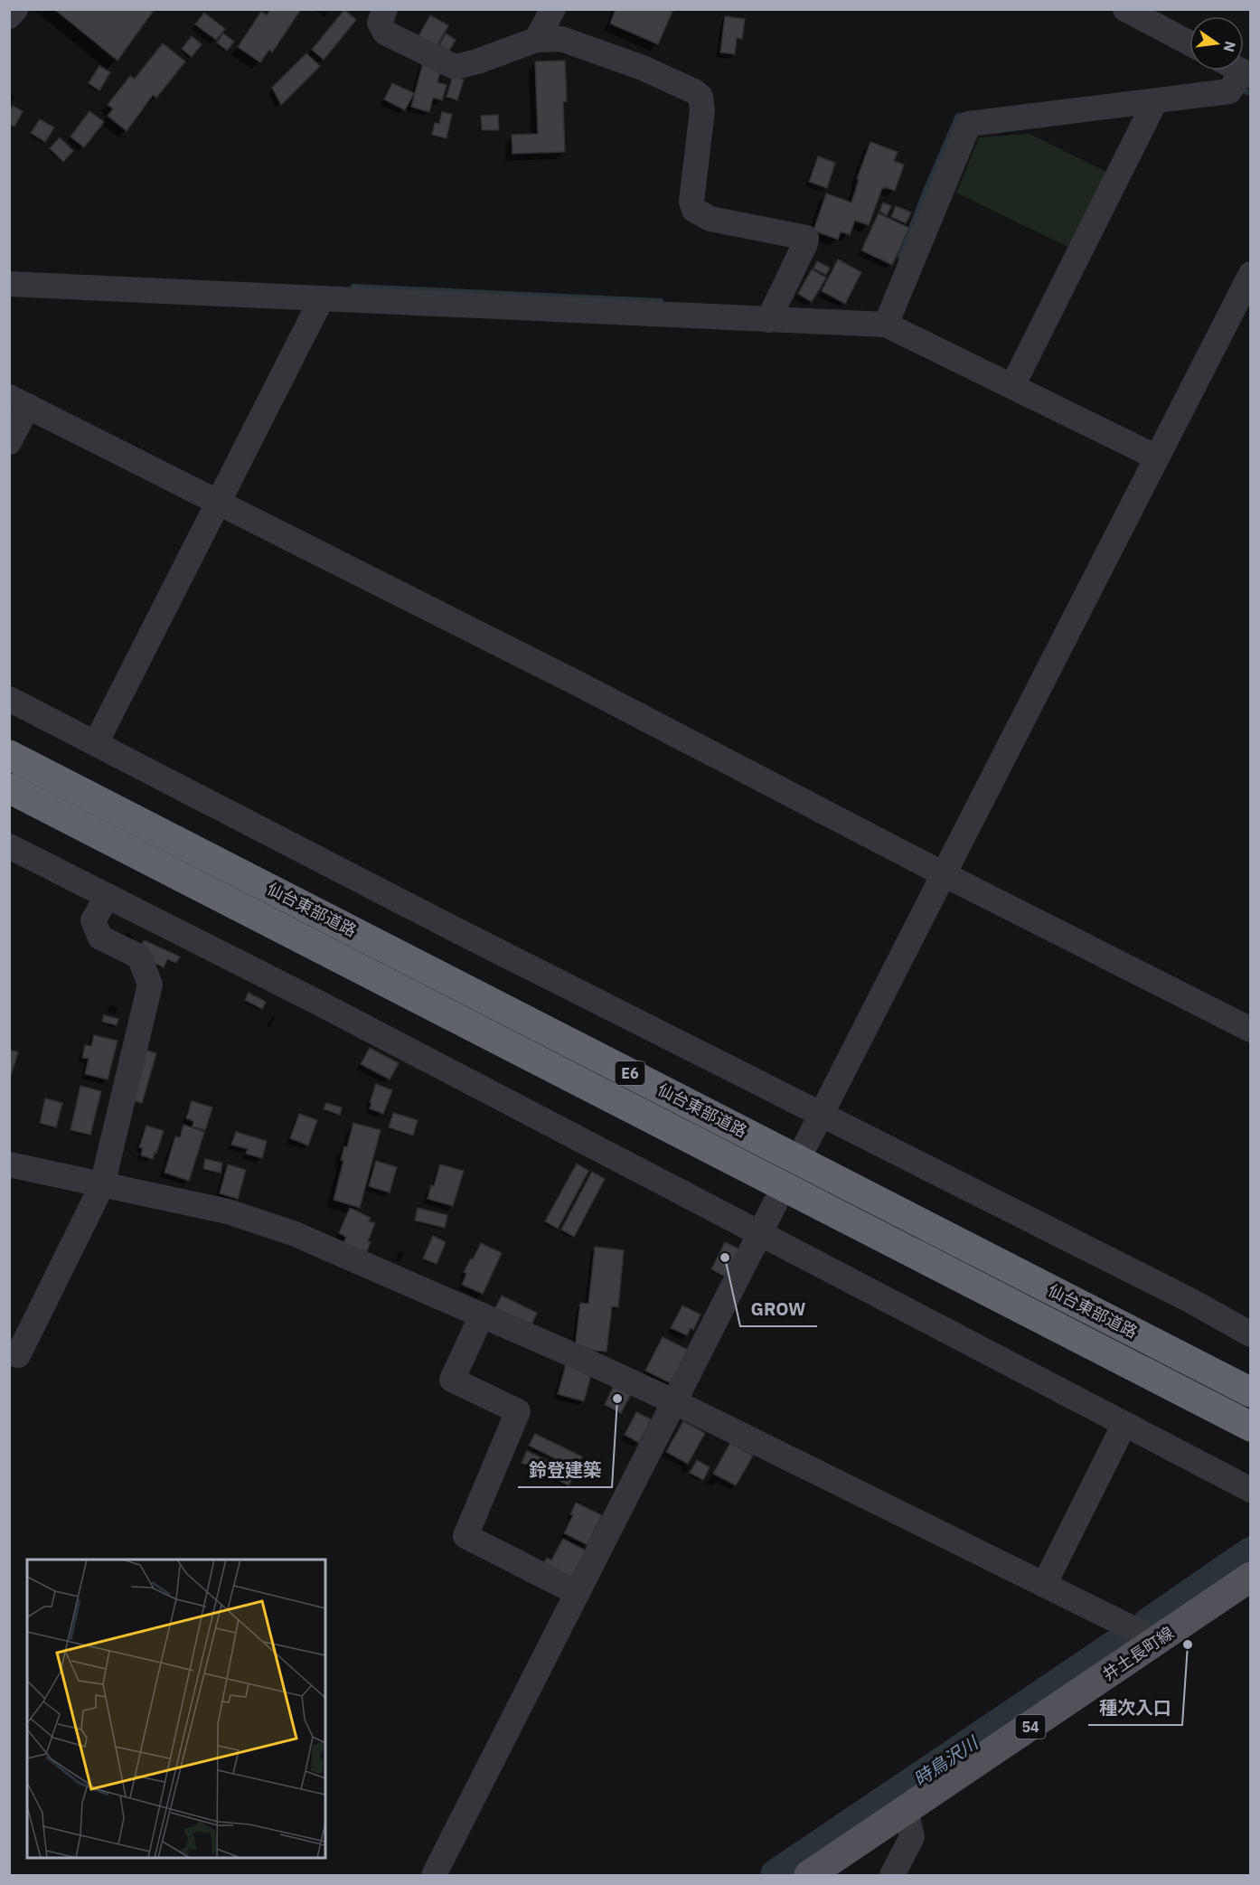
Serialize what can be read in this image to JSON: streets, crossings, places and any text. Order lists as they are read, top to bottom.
{
  "streets": {
    "highway": ["仙台東部道路", "E6"],
    "main road": ["井土長町線", "54"]
  },
  "water": ["時鳥沢川"],
  "places": ["GROW", "鈴登建築", "種次入口"],
  "north": "right"
}
